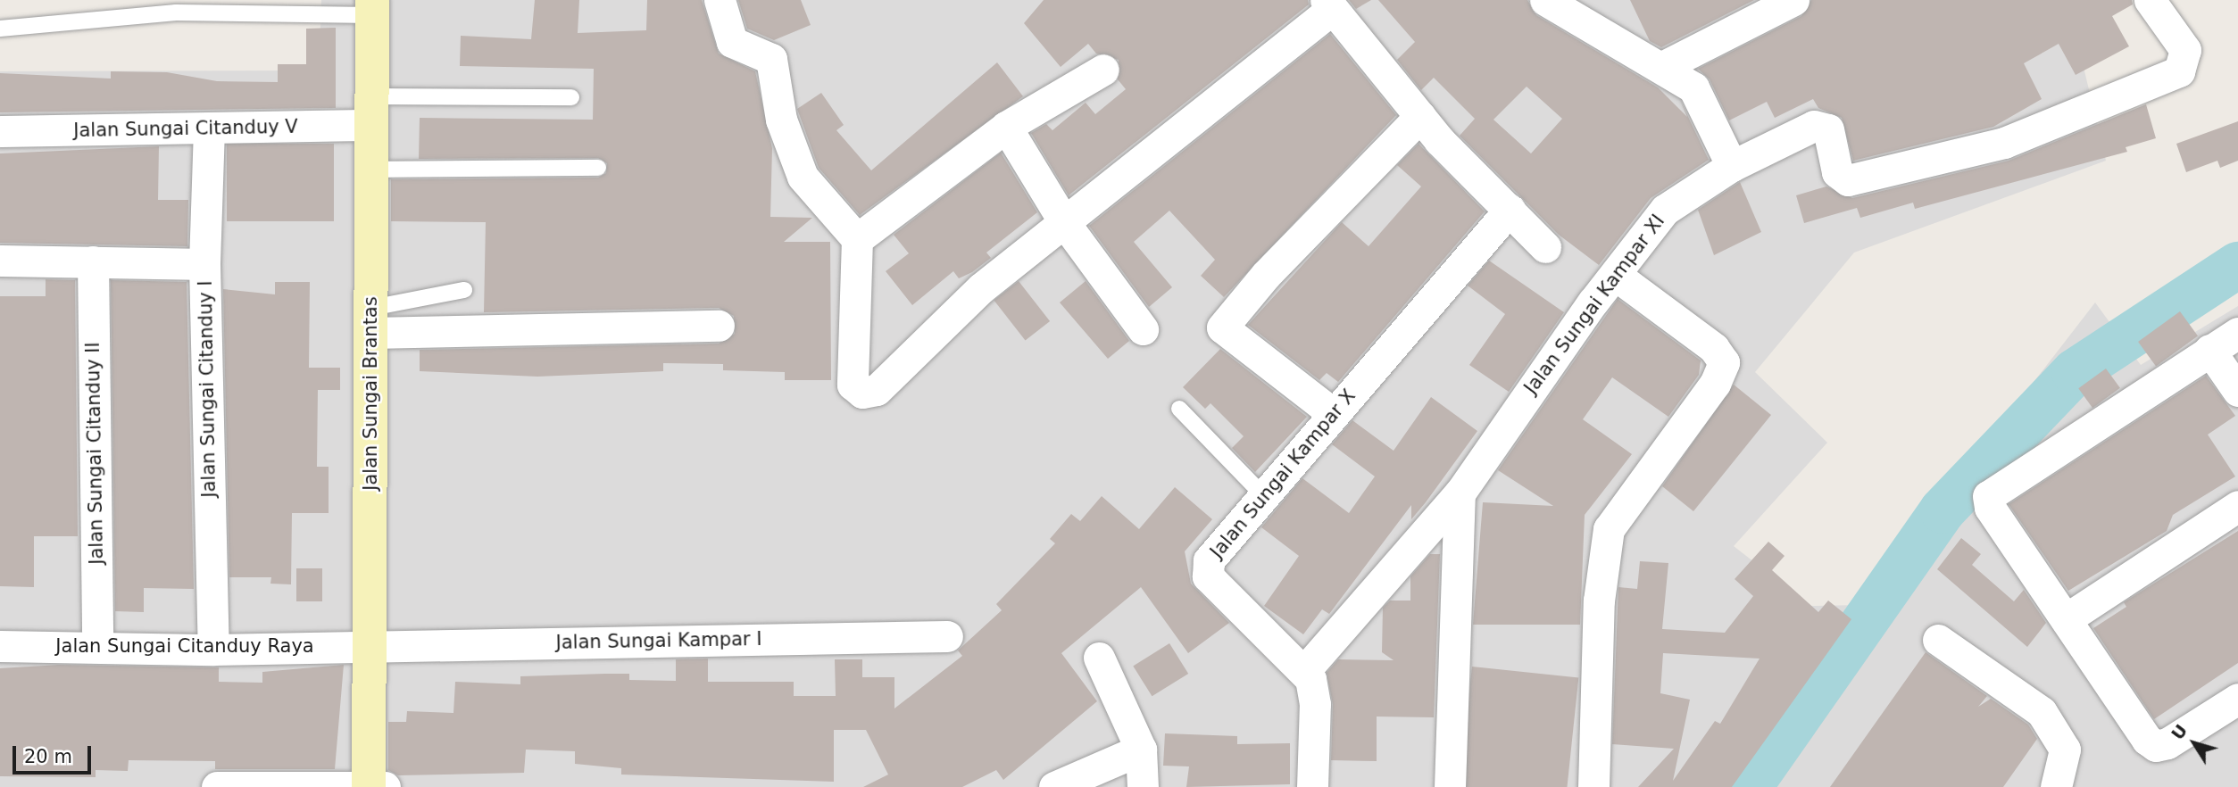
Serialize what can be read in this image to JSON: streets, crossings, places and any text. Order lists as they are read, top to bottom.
{
  "streets": {
    "street": [
      "Jalan Sungai Citanduy V",
      "Jalan Sungai Kampar XI",
      "Jalan Sungai Citanduy I",
      "Jalan Sungai Brantas",
      "Jalan Sungai Citanduy II",
      "Jalan Sungai Kampar X",
      "Jalan Sungai Kampar I",
      "Jalan Sungai Citanduy Raya"
    ]
  },
  "crossings": [
    ["Jalan Sungai Citanduy V", "Jalan Sungai Citanduy I"],
    ["Jalan Sungai Citanduy V", "Jalan Sungai Brantas"],
    ["Jalan Sungai Kampar XI", "Jalan Sungai Kampar X"],
    ["Jalan Sungai Citanduy I", "Jalan Sungai Citanduy Raya"],
    ["Jalan Sungai Brantas", "Jalan Sungai Kampar I"],
    ["Jalan Sungai Brantas", "Jalan Sungai Citanduy Raya"],
    ["Jalan Sungai Citanduy II", "Jalan Sungai Citanduy Raya"],
    ["Jalan Sungai Kampar I", "Jalan Sungai Citanduy Raya"]
  ],
  "scale_bar": "20 m",
  "north": "top left"
}
